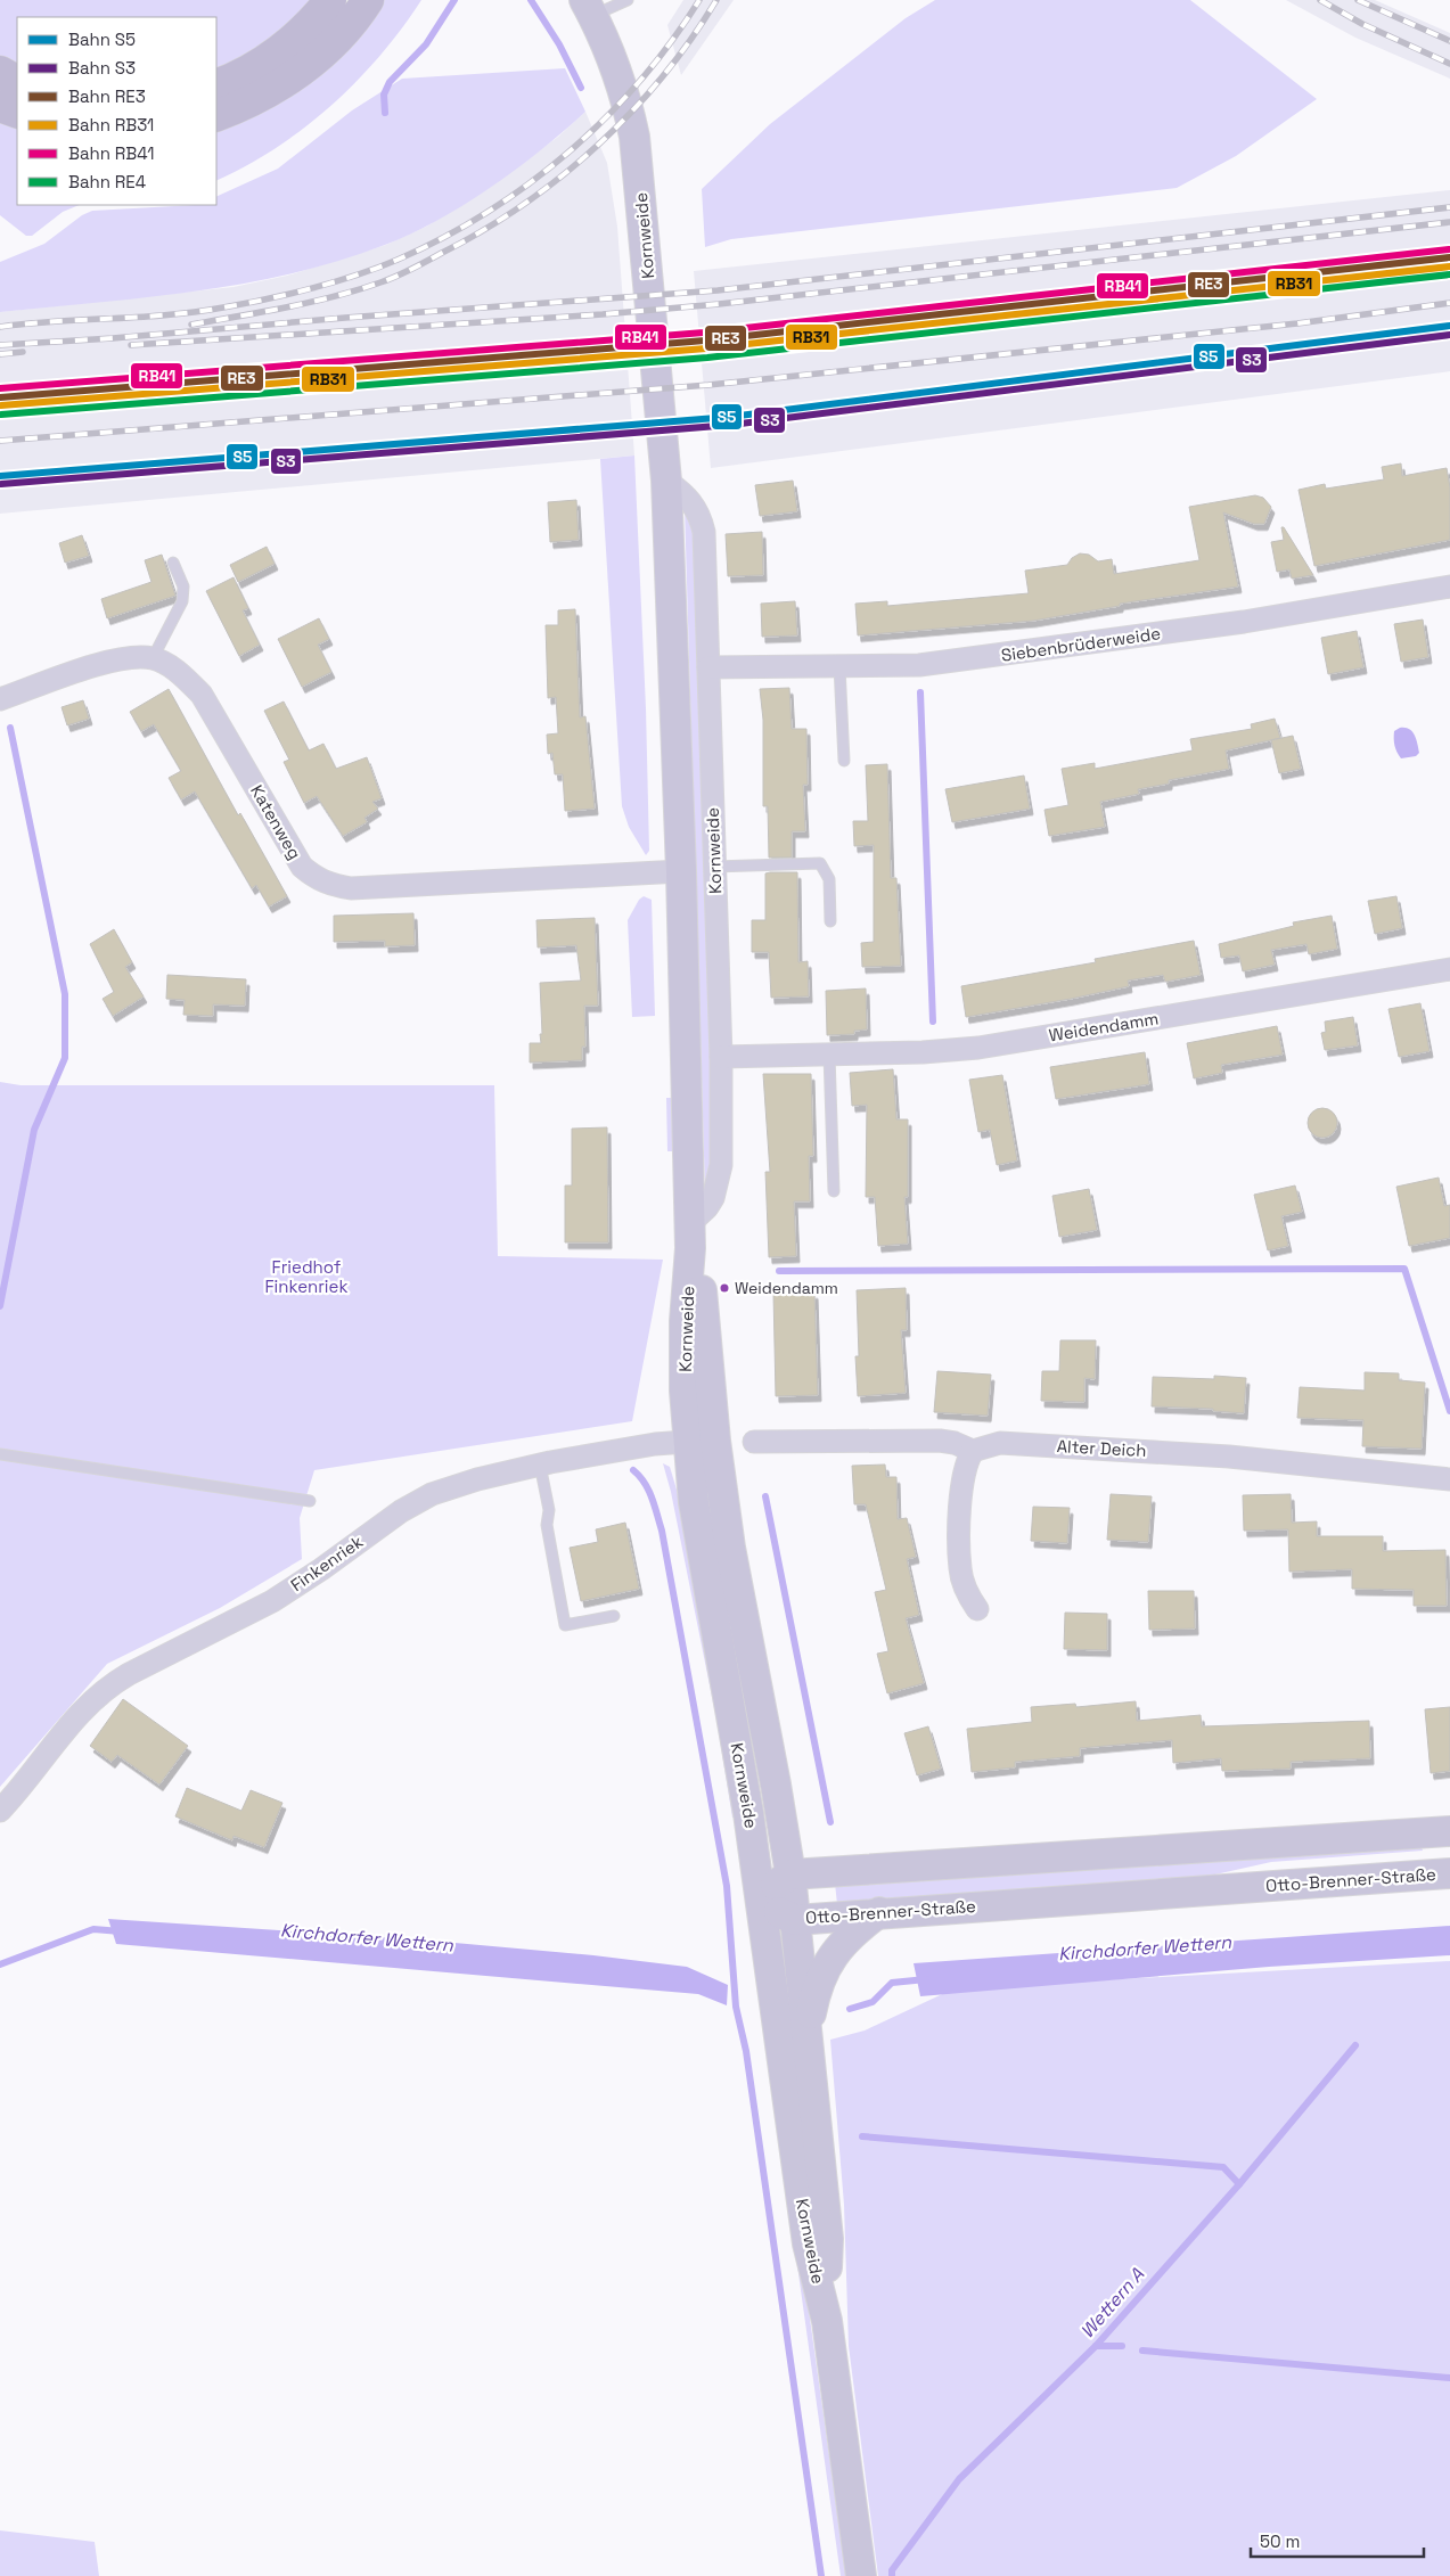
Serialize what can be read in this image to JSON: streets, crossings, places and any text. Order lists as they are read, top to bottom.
{
  "streets": {
    "main road": ["Kornweide", "Otto-Brenner-Straße"],
    "street": [
      "Siebenbrüderweide",
      "Katenweg",
      "Weidendamm",
      "Alter Deich",
      "Finkenriek"
    ]
  },
  "crossings": [
    ["Kornweide", "Siebenbrüderweide"],
    ["Kornweide", "Katenweg"],
    ["Kornweide", "Weidendamm"],
    ["Kornweide", "Finkenriek"],
    ["Kornweide", "Otto-Brenner-Straße"]
  ],
  "water": ["Kirchdorfer Wettern", "Wettern A"],
  "parks": ["Friedhof Finkenriek"],
  "places": ["Weidendamm"],
  "lines": [
    "rail line RB41",
    "rail line RE3",
    "rail line RB31",
    "rail line RE4",
    "rail line S5",
    "rail line S3"
  ],
  "legend": [
    "Bahn S5",
    "Bahn S3",
    "Bahn RE3",
    "Bahn RB31",
    "Bahn RB41",
    "Bahn RE4"
  ],
  "scale_bar": "50 m"
}
